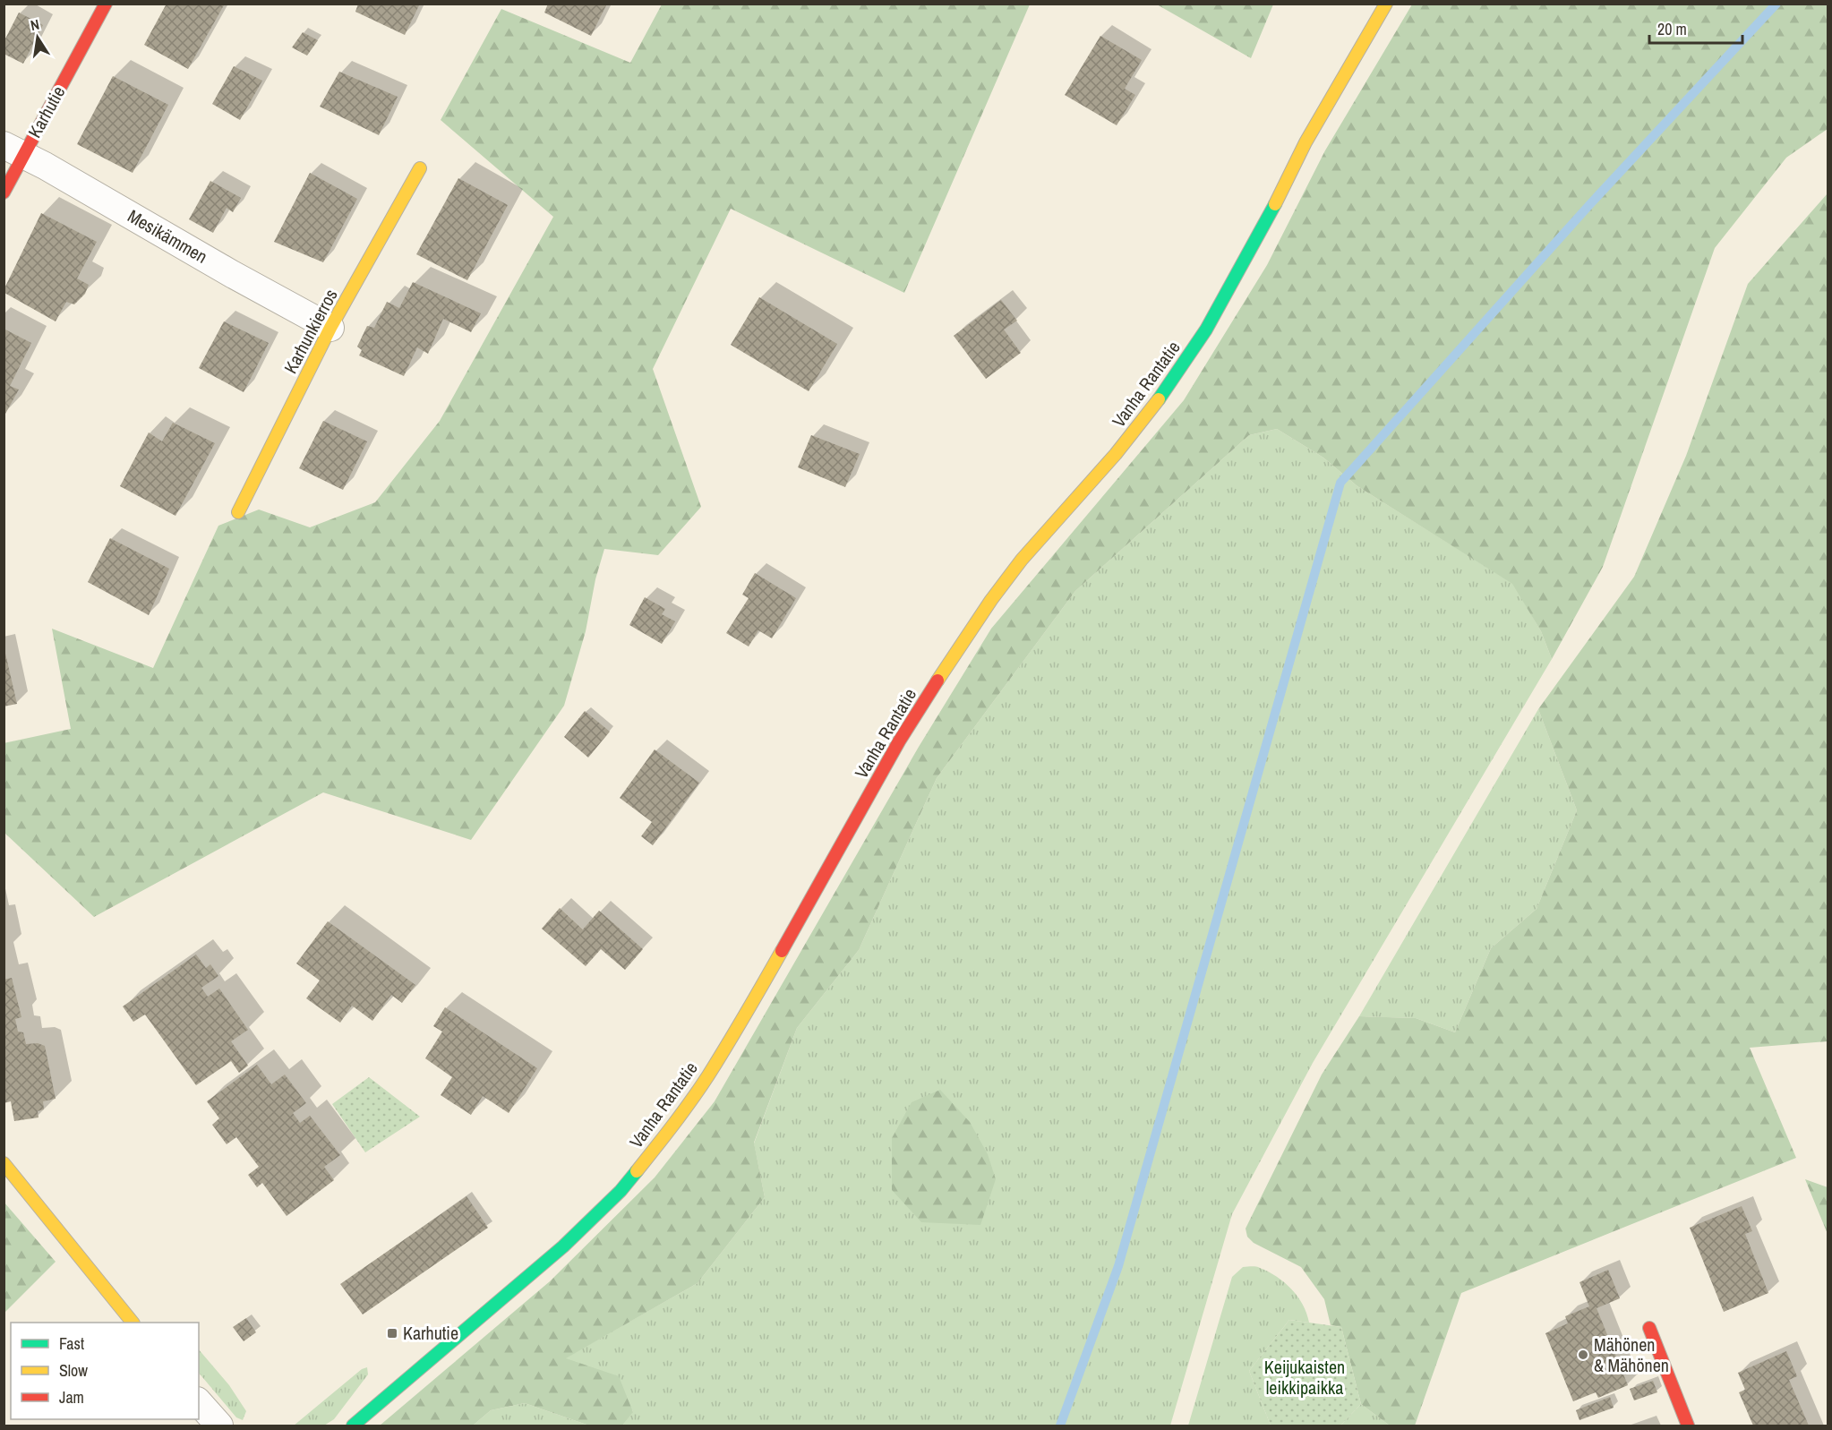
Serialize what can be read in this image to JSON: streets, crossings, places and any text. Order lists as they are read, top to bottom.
{
  "streets": {
    "main road": ["Karhutie", "Karhunkierros", "Vanha Rantatie"],
    "street": ["Mesikämmen"]
  },
  "crossings": [
    ["Karhutie", "Mesikämmen"],
    ["Mesikämmen", "Karhunkierros"]
  ],
  "parks": ["Keijukaisten leikkipaikka"],
  "places": {
    "transit": ["Karhutie"],
    "other": ["Mähönen & Mähönen"]
  },
  "legend": ["Fast", "Slow", "Jam"],
  "scale_bar": "20 m",
  "north": "top"
}
